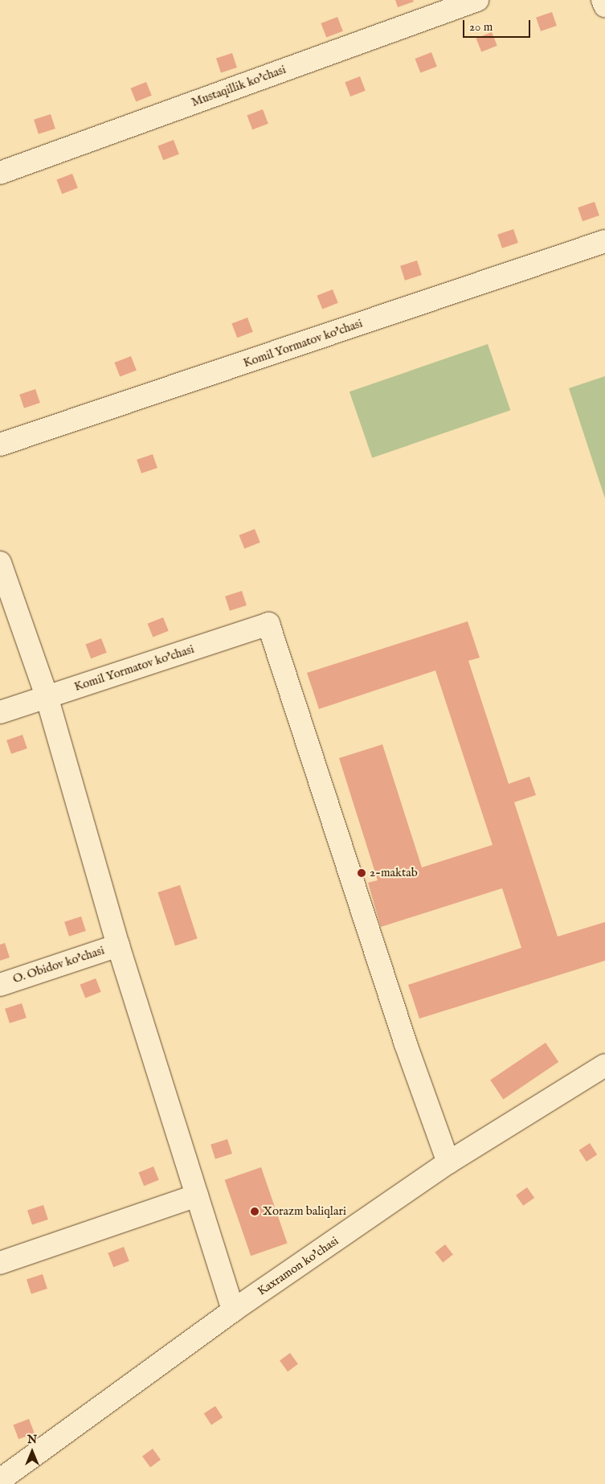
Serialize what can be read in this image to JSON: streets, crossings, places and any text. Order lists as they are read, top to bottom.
{
  "streets": {
    "street": [
      "Mustaqillik ko'chasi",
      "Komil Yormatov ko'chasi",
      "O. Obidov ko'chasi",
      "Kaxramon ko'chasi"
    ]
  },
  "crossings": [
    ["Komil Yormatov ko'chasi", "Kaxramon ko'chasi"]
  ],
  "places": ["2-maktab", "Xorazm baliqlari"],
  "scale_bar": "20 m",
  "north": "top"
}
